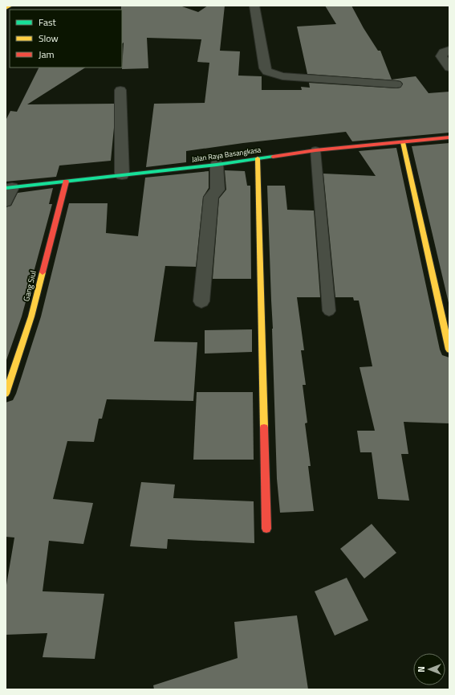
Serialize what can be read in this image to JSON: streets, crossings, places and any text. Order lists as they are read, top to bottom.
{
  "streets": {
    "main road": ["Jalan Raya Basangkasa", "Gang Siul"]
  },
  "crossings": [
    ["Jalan Raya Basangkasa", "Gang Siul"]
  ],
  "legend": ["Fast", "Slow", "Jam"],
  "north": "left"
}
